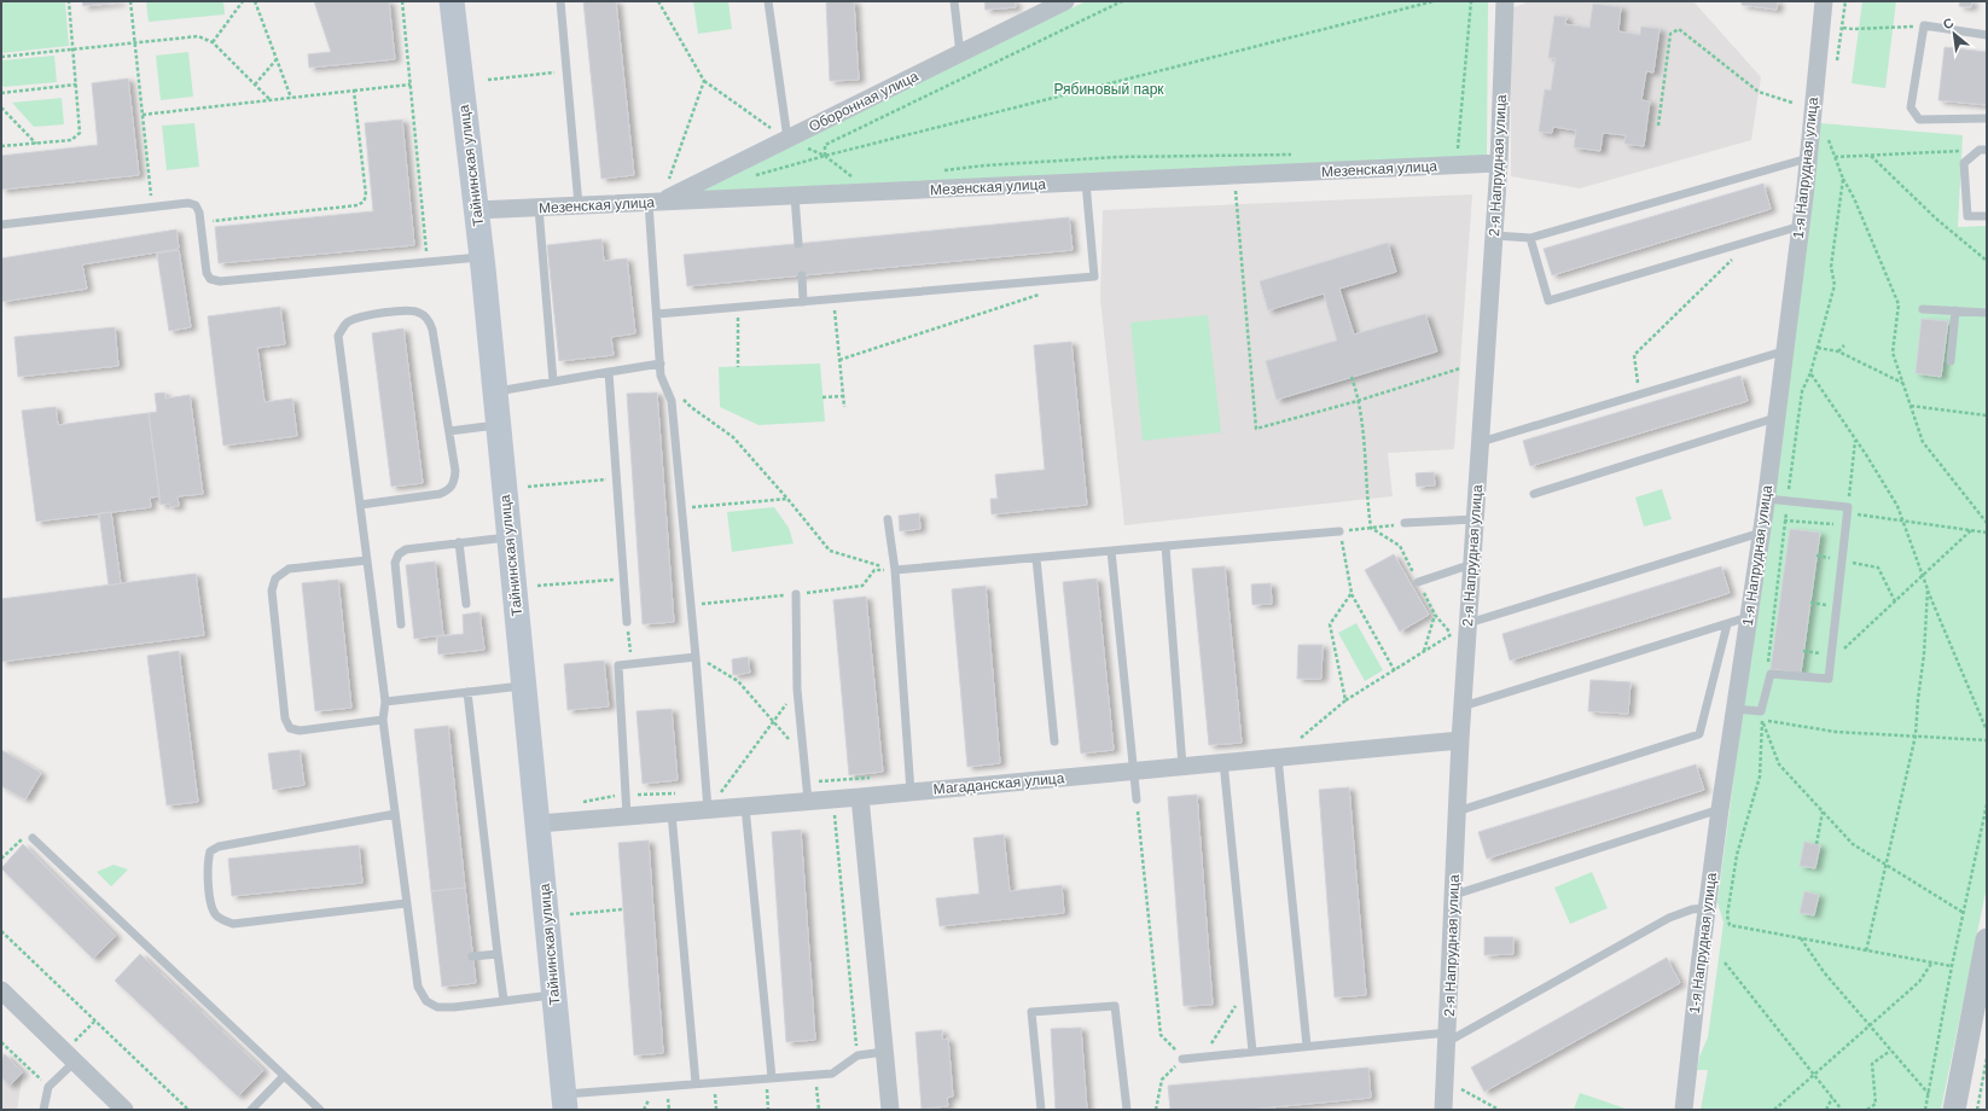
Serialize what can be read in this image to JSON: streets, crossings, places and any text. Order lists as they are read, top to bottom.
{
  "streets": {
    "main road": ["Тайнинская улица"],
    "street": [
      "Оборонная улица",
      "2-я Напрудная улица",
      "1-я Напрудная улица",
      "Мезенская улица",
      "Магаданская улица"
    ]
  },
  "crossings": [
    ["Оборонная улица", "Мезенская улица"],
    ["Тайнинская улица", "Мезенская улица"],
    ["Тайнинская улица", "Магаданская улица"],
    ["2-я Напрудная улица", "Мезенская улица"],
    ["2-я Напрудная улица", "Магаданская улица"]
  ],
  "parks": ["Рябиновый парк"],
  "north": "top left"
}
